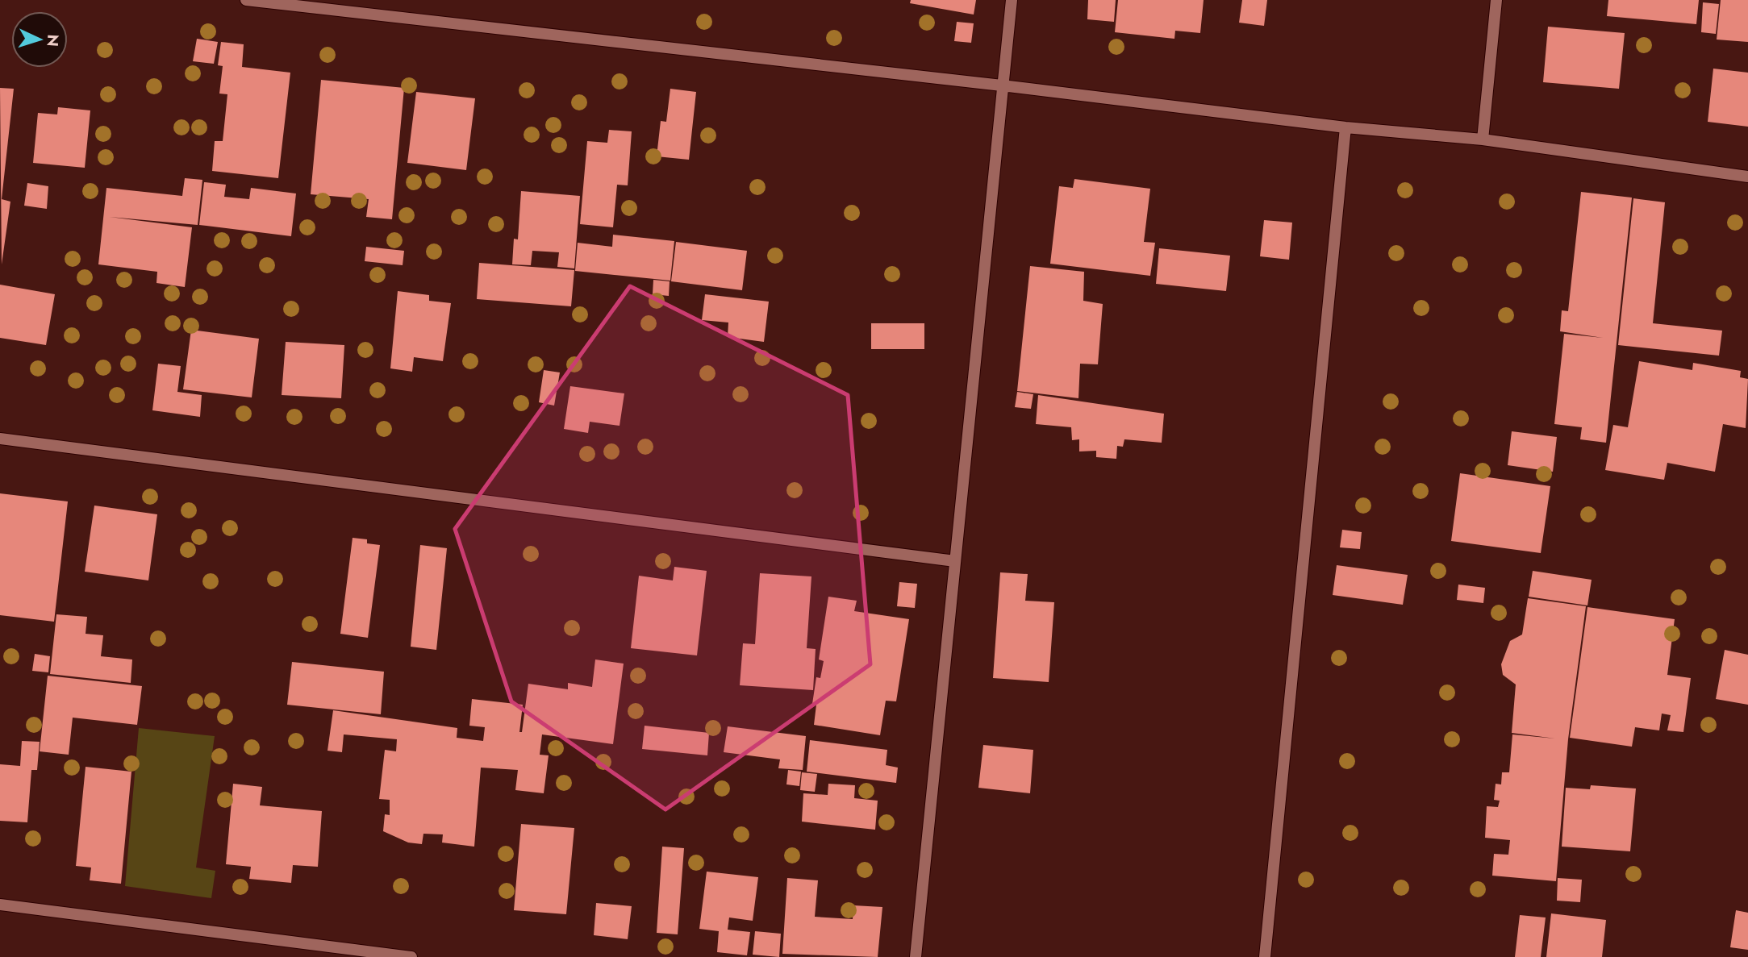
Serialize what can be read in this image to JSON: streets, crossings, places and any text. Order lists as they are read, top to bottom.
{
  "north": "right"
}
